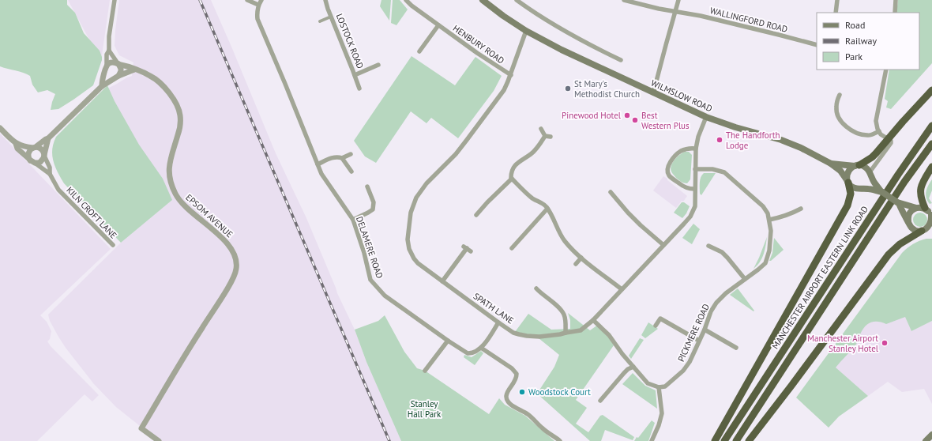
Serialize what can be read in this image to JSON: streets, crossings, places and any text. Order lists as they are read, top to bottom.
{
  "streets": {
    "highway": ["MANCHESTER AIRPORT EASTERN LINK ROAD"],
    "main road": ["WILMSLOW ROAD"],
    "street": [
      "WALLINGFORD ROAD",
      "LOSTOCK ROAD",
      "HENBURY ROAD",
      "KILN CROFT LANE",
      "EPSOM AVENUE",
      "DELAMERE ROAD",
      "SPATH LANE",
      "PICKMERE ROAD"
    ]
  },
  "crossings": [
    ["HENBURY ROAD", "SPATH LANE"],
    ["WILMSLOW ROAD", "SPATH LANE"],
    ["SPATH LANE", "PICKMERE ROAD"]
  ],
  "parks": ["Stanley Hall Park"],
  "places": [
    "St Mary's Methodist Church",
    "Pinewood Hotel",
    "Best Western Plus",
    "The Handforth Lodge",
    "Manchester Airport Stanley Hotel",
    "Woodstock Court"
  ],
  "legend": ["Road", "Railway", "Park"]
}
